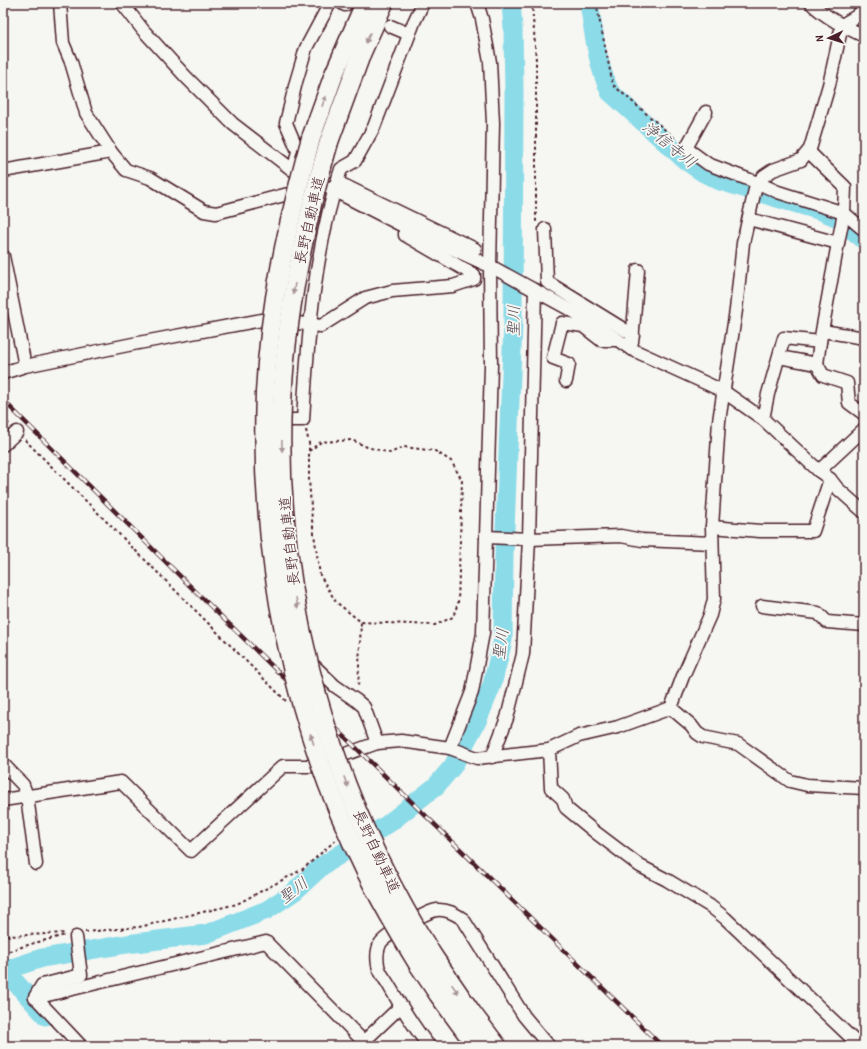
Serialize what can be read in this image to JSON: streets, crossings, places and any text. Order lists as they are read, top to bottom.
{
  "streets": {
    "highway": ["長野自動車道"]
  },
  "water": ["浄信寺川", "聖川"],
  "north": "left"
}
